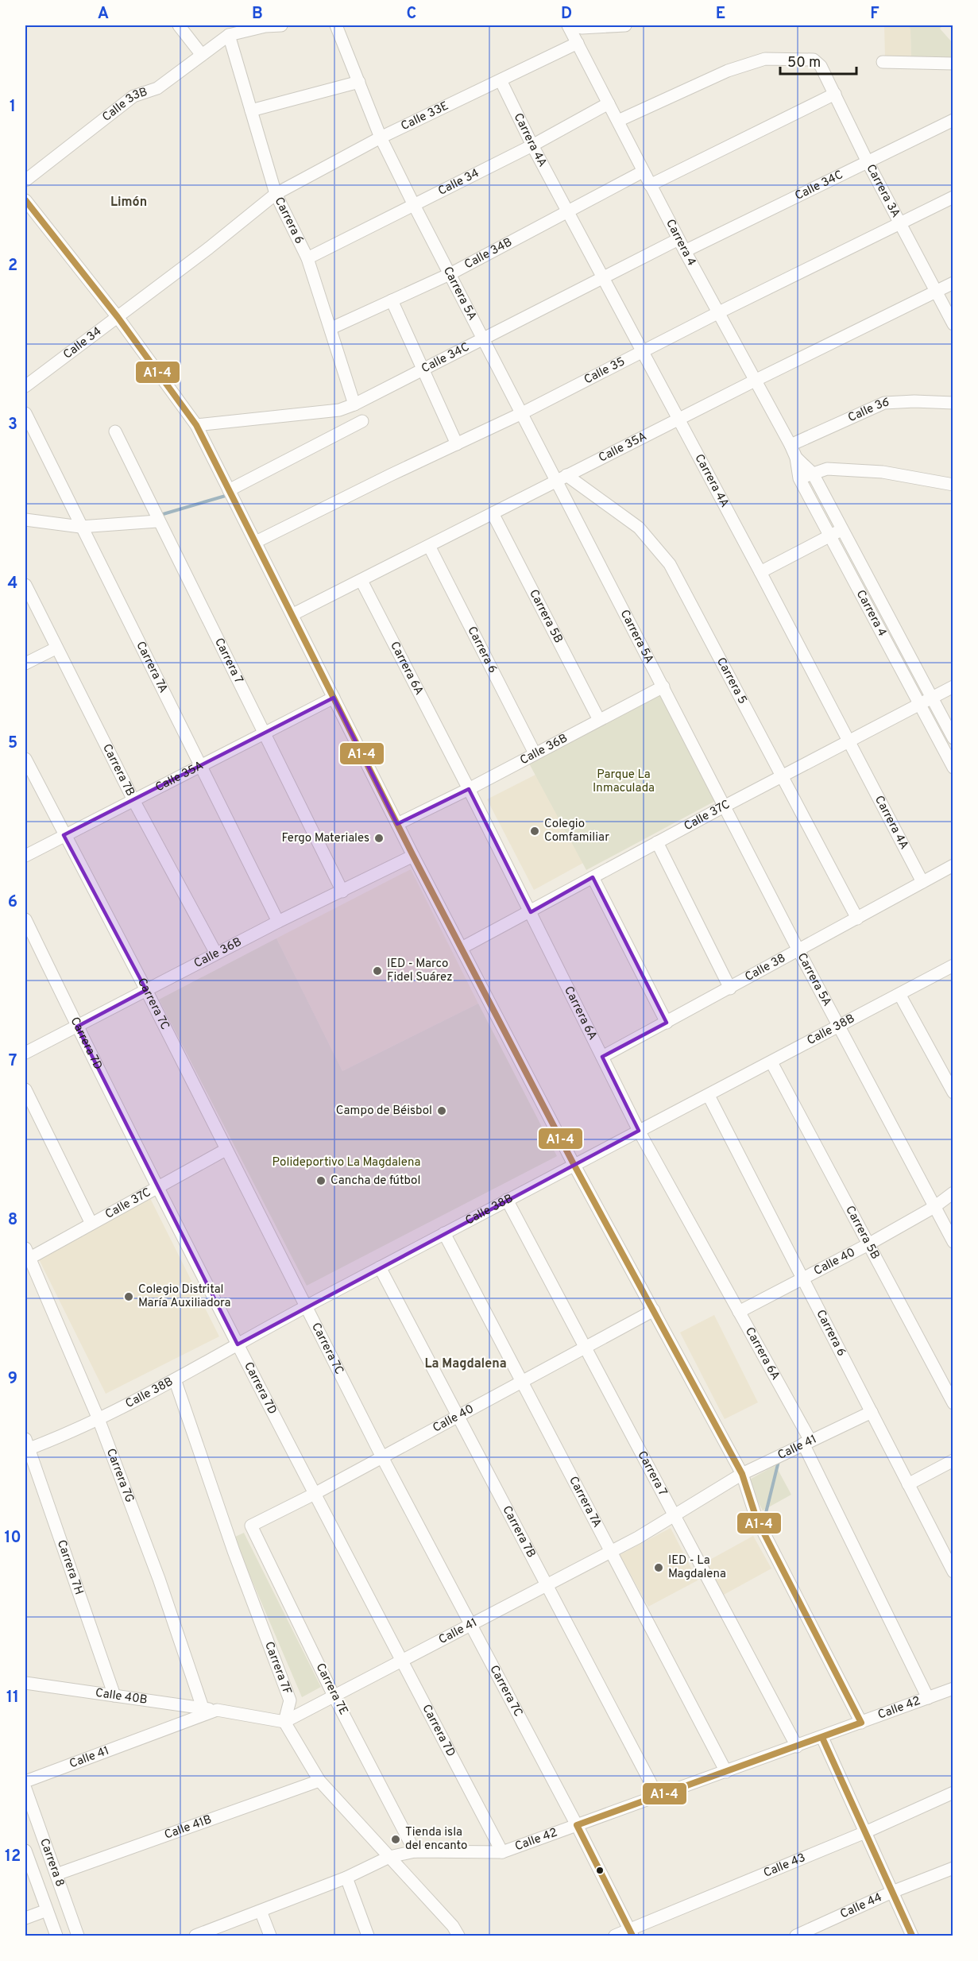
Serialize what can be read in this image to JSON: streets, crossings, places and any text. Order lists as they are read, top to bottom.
{
  "streets": {
    "street": [
      "Calle 33B",
      "Calle 33E",
      "Carrera 4A",
      "Calle 34",
      "Calle 34C",
      "Carrera 3A",
      "Carrera 6",
      "Carrera 4",
      "Calle 34B",
      "Carrera 5A",
      "Calle 35",
      "Calle 36",
      "Calle 35A",
      "Carrera 5B",
      "Carrera 7",
      "Carrera 7A",
      "Carrera 6A",
      "Carrera 5",
      "Calle 36B",
      "Carrera 7B",
      "Calle 37C",
      "Calle 38",
      "Carrera 7C",
      "Calle 38B",
      "Carrera 7D",
      "Calle 40",
      "Calle 41",
      "Carrera 7G",
      "Carrera 7H",
      "Carrera 7F",
      "Carrera 7E",
      "Calle 40B",
      "Calle 42",
      "Calle 41B",
      "Carrera 8",
      "Calle 43",
      "Calle 44"
    ]
  },
  "crossings": [
    ["Calle 33B", "Carrera 6"],
    ["Calle 33E", "Carrera 4A"],
    ["Calle 33E", "Calle 34"],
    ["Calle 33E", "Carrera 6"],
    ["Calle 33E", "Carrera 4"],
    ["Calle 33E", "Carrera 5A"],
    ["Carrera 4A", "Calle 34"],
    ["Carrera 4A", "Calle 34C"],
    ["Carrera 4A", "Calle 34B"],
    ["Carrera 4A", "Calle 35"],
    ["Carrera 4A", "Calle 35A"],
    ["Carrera 4A", "Calle 37C"],
    ["Carrera 4A", "Calle 38"],
    ["Calle 34", "Carrera 6"],
    ["Calle 34", "Carrera 4"],
    ["Calle 34", "Carrera 5A"],
    ["Calle 34C", "Carrera 3A"],
    ["Calle 34C", "Carrera 6"],
    ["Calle 34C", "Carrera 4"],
    ["Calle 34C", "Carrera 5A"],
    ["Carrera 3A", "Carrera 4"],
    ["Carrera 3A", "Calle 35"],
    ["Carrera 3A", "Calle 35A"],
    ["Carrera 6", "Calle 34B"],
    ["Carrera 6", "Calle 35A"],
    ["Carrera 6", "Calle 36B"],
    ["Carrera 6", "Calle 38B"],
    ["Carrera 6", "Calle 40"],
    ["Carrera 6", "Calle 41"],
    ["Carrera 4", "Calle 34B"],
    ["Carrera 4", "Calle 35"],
    ["Carrera 4", "Calle 36"],
    ["Carrera 4", "Calle 35A"],
    ["Carrera 4", "Calle 37C"],
    ["Calle 34B", "Carrera 5A"],
    ["Carrera 5A", "Calle 35"],
    ["Carrera 5A", "Calle 35A"],
    ["Carrera 5A", "Carrera 5"],
    ["Carrera 5A", "Calle 36B"],
    ["Carrera 5A", "Calle 37C"],
    ["Carrera 5A", "Calle 38"],
    ["Carrera 5A", "Calle 38B"],
    ["Carrera 5A", "Calle 40"],
    ["Calle 35A", "Carrera 5B"],
    ["Calle 35A", "Carrera 7"],
    ["Calle 35A", "Carrera 7A"],
    ["Calle 35A", "Carrera 6A"],
    ["Calle 35A", "Carrera 5"],
    ["Calle 35A", "Carrera 7B"],
    ["Calle 35A", "Carrera 7C"],
    ["Carrera 5B", "Calle 36B"],
    ["Carrera 5B", "Calle 38B"],
    ["Carrera 5B", "Calle 40"],
    ["Carrera 7", "Calle 36B"],
    ["Carrera 7", "Calle 38B"],
    ["Carrera 7", "Calle 40"],
    ["Carrera 7", "Calle 41"],
    ["Carrera 7", "Calle 42"],
    ["Carrera 7A", "Calle 36B"],
    ["Carrera 7A", "Calle 38B"],
    ["Carrera 7A", "Calle 40"],
    ["Carrera 7A", "Calle 41"],
    ["Carrera 7A", "Calle 42"],
    ["Carrera 6A", "Calle 36B"],
    ["Carrera 6A", "Calle 37C"],
    ["Carrera 6A", "Calle 38"],
    ["Carrera 6A", "Calle 38B"],
    ["Carrera 6A", "Calle 40"],
    ["Carrera 6A", "Calle 41"],
    ["Carrera 6A", "Calle 42"],
    ["Carrera 5", "Calle 37C"],
    ["Carrera 5", "Calle 38"],
    ["Calle 36B", "Carrera 7B"],
    ["Calle 36B", "Carrera 7C"],
    ["Calle 36B", "Carrera 7D"],
    ["Carrera 7B", "Calle 38B"],
    ["Carrera 7B", "Calle 40"],
    ["Carrera 7B", "Calle 41"],
    ["Carrera 7B", "Calle 42"],
    ["Calle 37C", "Carrera 7C"],
    ["Calle 37C", "Carrera 7D"],
    ["Calle 37C", "Carrera 7G"],
    ["Carrera 7C", "Calle 38B"],
    ["Carrera 7C", "Calle 40"],
    ["Carrera 7C", "Calle 41"],
    ["Carrera 7C", "Calle 42"],
    ["Carrera 7C", "Calle 43"],
    ["Calle 38B", "Carrera 7D"],
    ["Calle 38B", "Carrera 7G"],
    ["Calle 38B", "Carrera 7H"],
    ["Calle 38B", "Carrera 7F"],
    ["Carrera 7D", "Calle 40"],
    ["Carrera 7D", "Calle 41"],
    ["Carrera 7D", "Calle 42"],
    ["Calle 40", "Carrera 7E"],
    ["Calle 41", "Carrera 7F"],
    ["Calle 41", "Carrera 7E"],
    ["Calle 41", "Calle 40B"],
    ["Carrera 7G", "Calle 40B"],
    ["Carrera 7H", "Calle 40B"],
    ["Carrera 7E", "Calle 42"],
    ["Calle 41B", "Carrera 8"]
  ],
  "districts": ["Limón", "La Magdalena"],
  "parks": ["Parque La Inmaculada", "Polideportivo La Magdalena"],
  "places": [
    "Colegio Comfamiliar",
    "Fergo Materiales",
    "IED - Marco Fidel Suárez",
    "Campo de Béisbol",
    "Cancha de fútbol",
    "Colegio Distrital María Auxiliadora",
    "IED - La Magdalena",
    "Tienda isla del encanto"
  ],
  "lines": ["transit line A1-4"],
  "scale_bar": "50 m",
  "grid": {
    "columns": [
      "A",
      "B",
      "C",
      "D",
      "E",
      "F"
    ],
    "rows": [
      "1",
      "2",
      "3",
      "4",
      "5",
      "6",
      "7",
      "8",
      "9",
      "10",
      "11",
      "12"
    ]
  }
}
